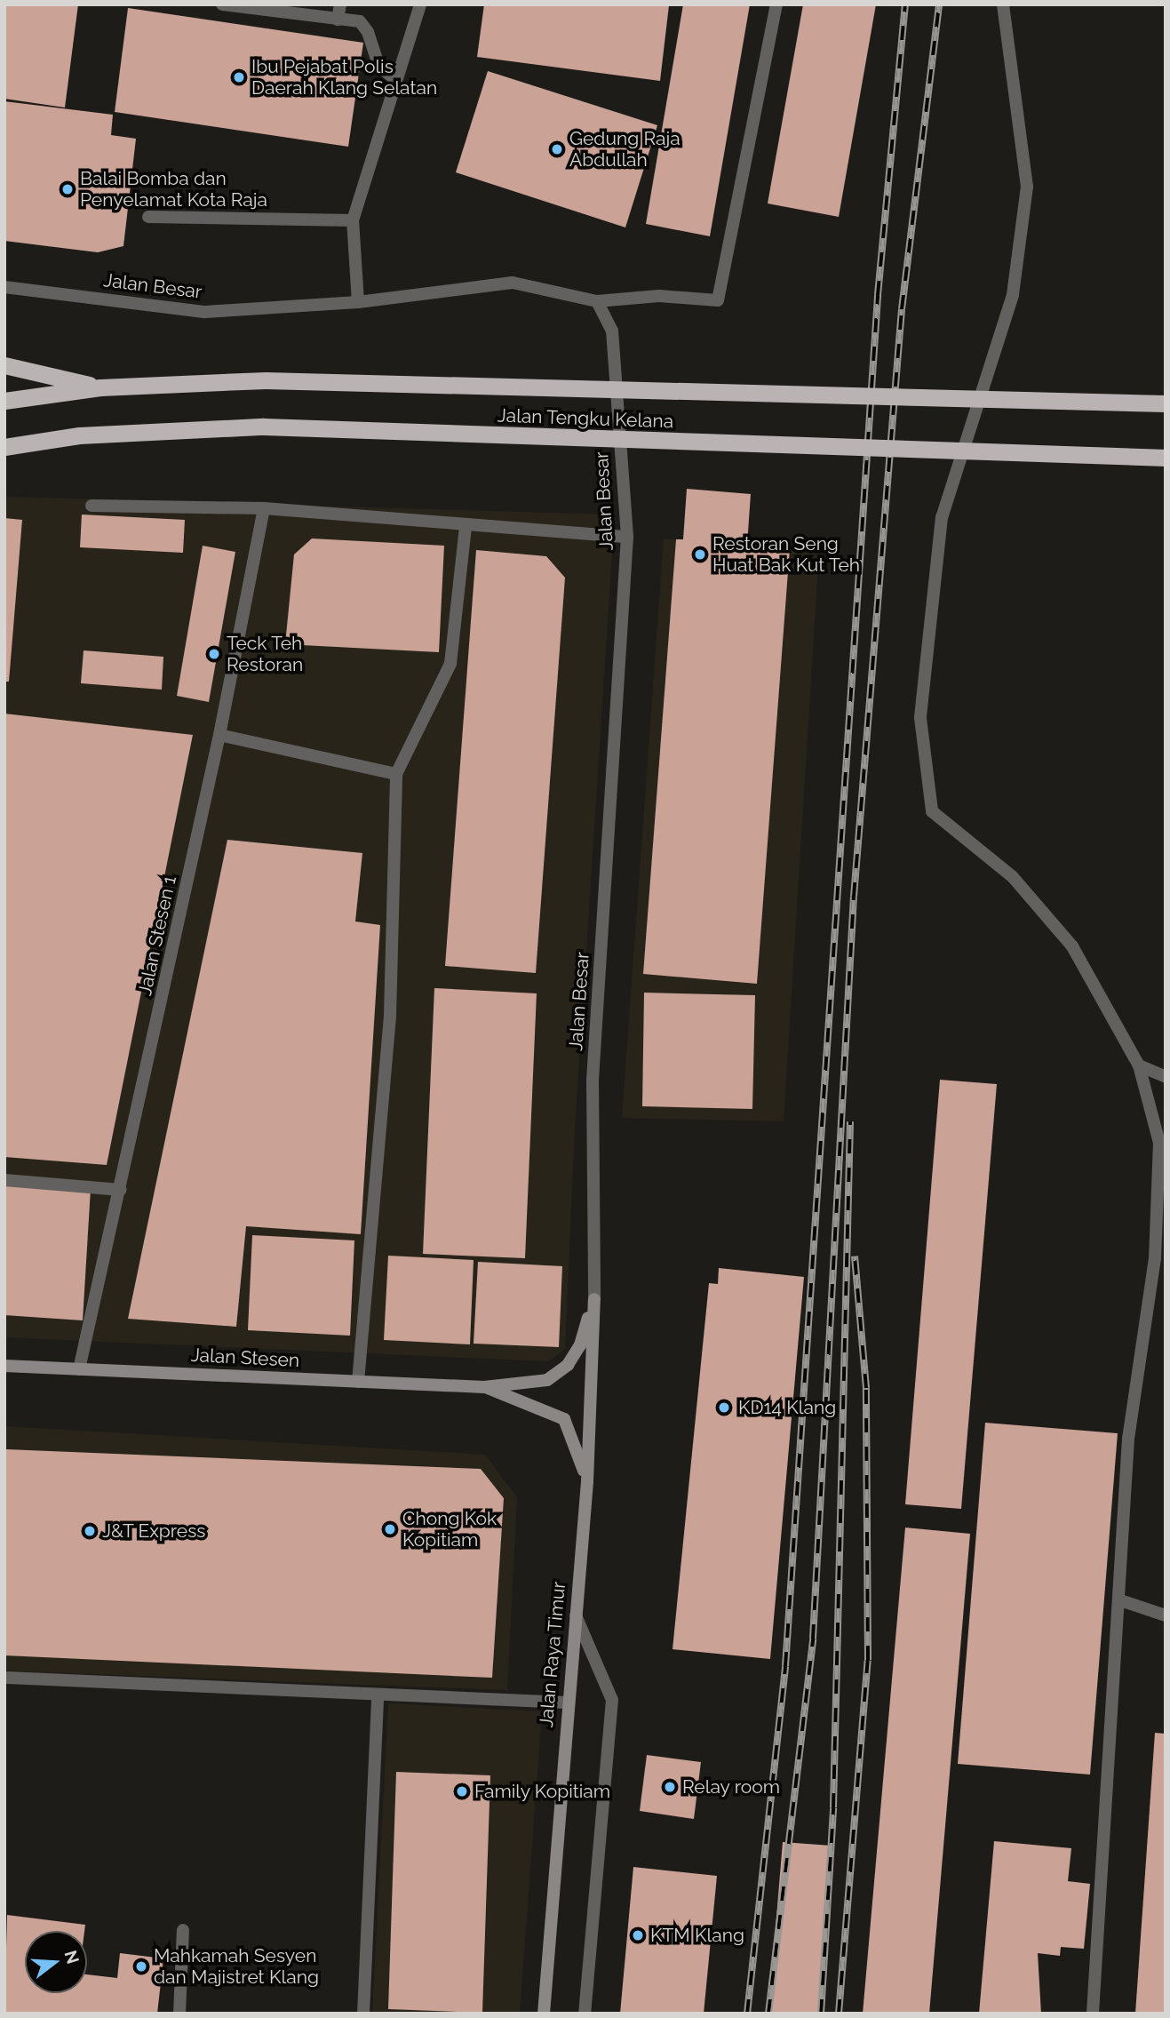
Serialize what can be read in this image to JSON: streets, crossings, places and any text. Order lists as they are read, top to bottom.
{
  "streets": {
    "highway": ["Jalan Tengku Kelana"],
    "main road": ["Jalan Stesen", "Jalan Raya Timur"],
    "street": ["Jalan Besar", "Jalan Stesen 1"]
  },
  "crossings": [
    ["Jalan Besar", "Jalan Stesen"],
    ["Jalan Besar", "Jalan Raya Timur"],
    ["Jalan Stesen 1", "Jalan Stesen"],
    ["Jalan Stesen", "Jalan Raya Timur"]
  ],
  "places": [
    "Ibu Pejabat Polis Daerah Klang Selatan",
    "Gedung Raja Abdullah",
    "Balai Bomba dan Penyelamat Kota Raja",
    "Restoran Seng Huat Bak Kut Teh",
    "Teck Teh Restoran",
    "KD14 Klang",
    "Chong Kok Kopitiam",
    "J&T Express",
    "Relay room",
    "Family Kopitiam",
    "KTM Klang",
    "Mahkamah Sesyen dan Majistret Klang"
  ],
  "north": "right"
}
